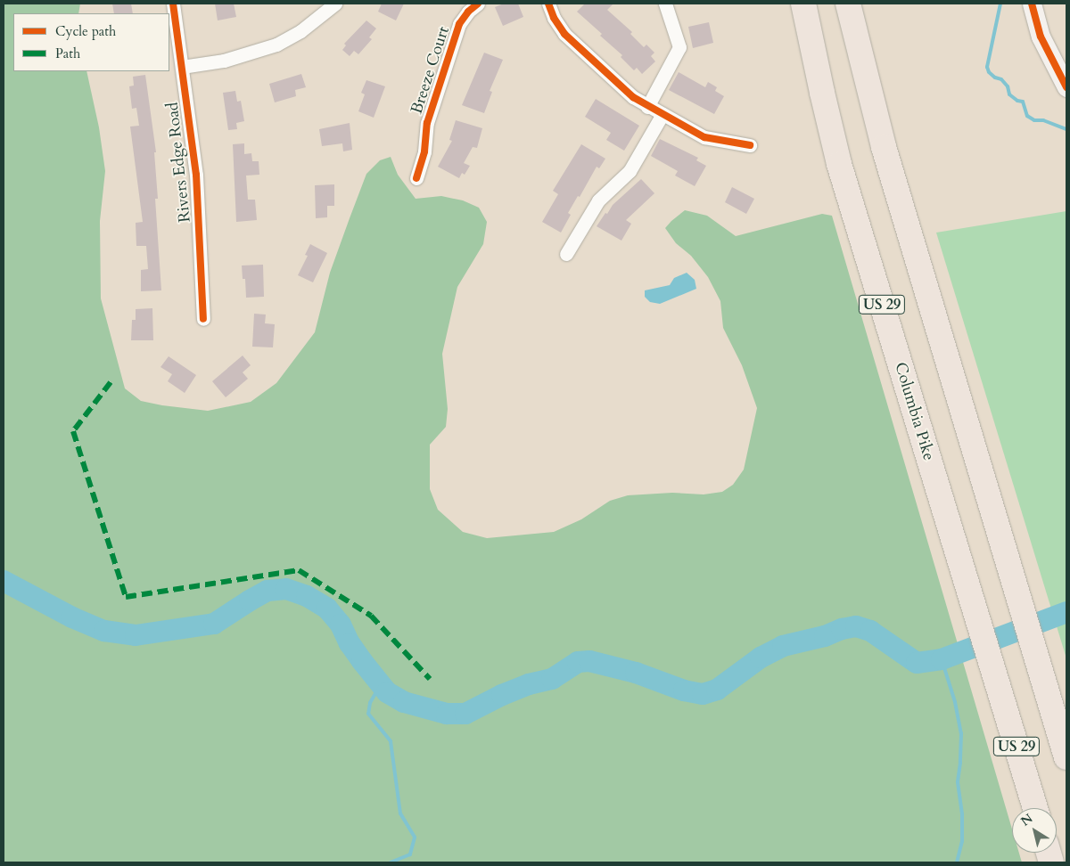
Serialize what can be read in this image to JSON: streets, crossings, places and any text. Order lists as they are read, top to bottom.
{
  "streets": {
    "highway": ["US 29", "Columbia Pike"],
    "street": ["Breeze Court", "Rivers Edge Road"]
  },
  "legend": ["Cycle path", "Path"],
  "north": "top left"
}
